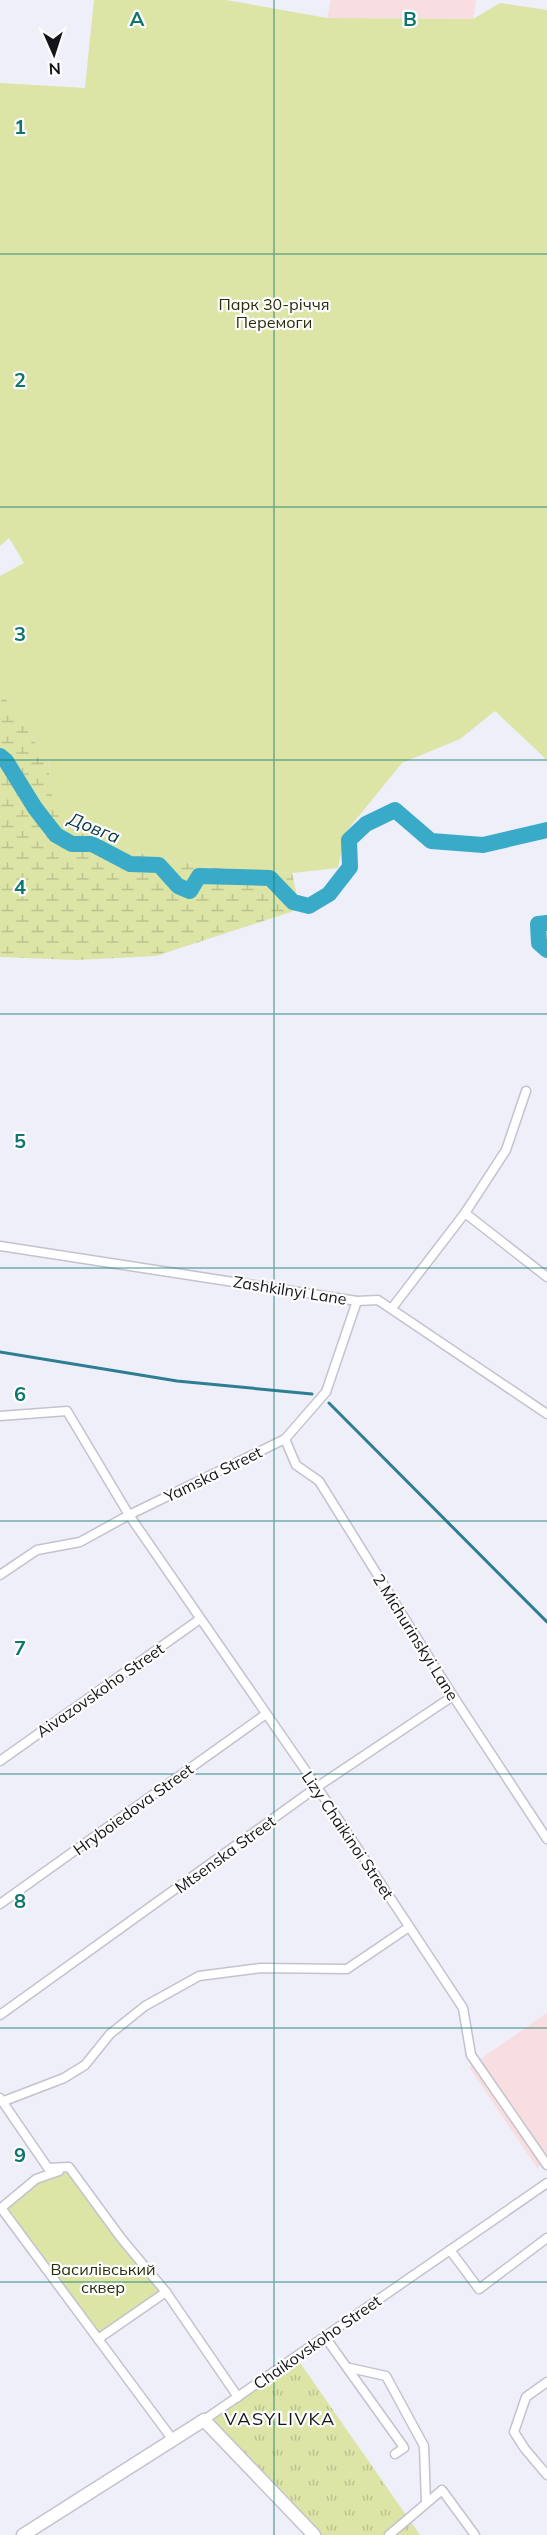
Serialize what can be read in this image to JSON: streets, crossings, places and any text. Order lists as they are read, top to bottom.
{
  "streets": {
    "street": [
      "Zashkilnyi Lane",
      "Yamska Street",
      "2 Michurinskyi Lane",
      "Aivazovskoho Street",
      "Hryboiedova Street",
      "Lizy Chaikinoi Street",
      "Mtsenska Street",
      "Chaikovskoho Street"
    ]
  },
  "crossings": [
    ["Zashkilnyi Lane", "Yamska Street"],
    ["Yamska Street", "2 Michurinskyi Lane"],
    ["Yamska Street", "Lizy Chaikinoi Street"],
    ["2 Michurinskyi Lane", "Mtsenska Street"],
    ["Aivazovskoho Street", "Lizy Chaikinoi Street"],
    ["Hryboiedova Street", "Lizy Chaikinoi Street"],
    ["Lizy Chaikinoi Street", "Mtsenska Street"]
  ],
  "districts": ["VASYLIVKA"],
  "water": ["Довга"],
  "parks": ["Парк 30-річчя Перемоги", "Василівський сквер"],
  "north": "bottom",
  "grid": {
    "columns": ["A", "B"],
    "rows": [
      "1",
      "2",
      "3",
      "4",
      "5",
      "6",
      "7",
      "8",
      "9"
    ]
  }
}
